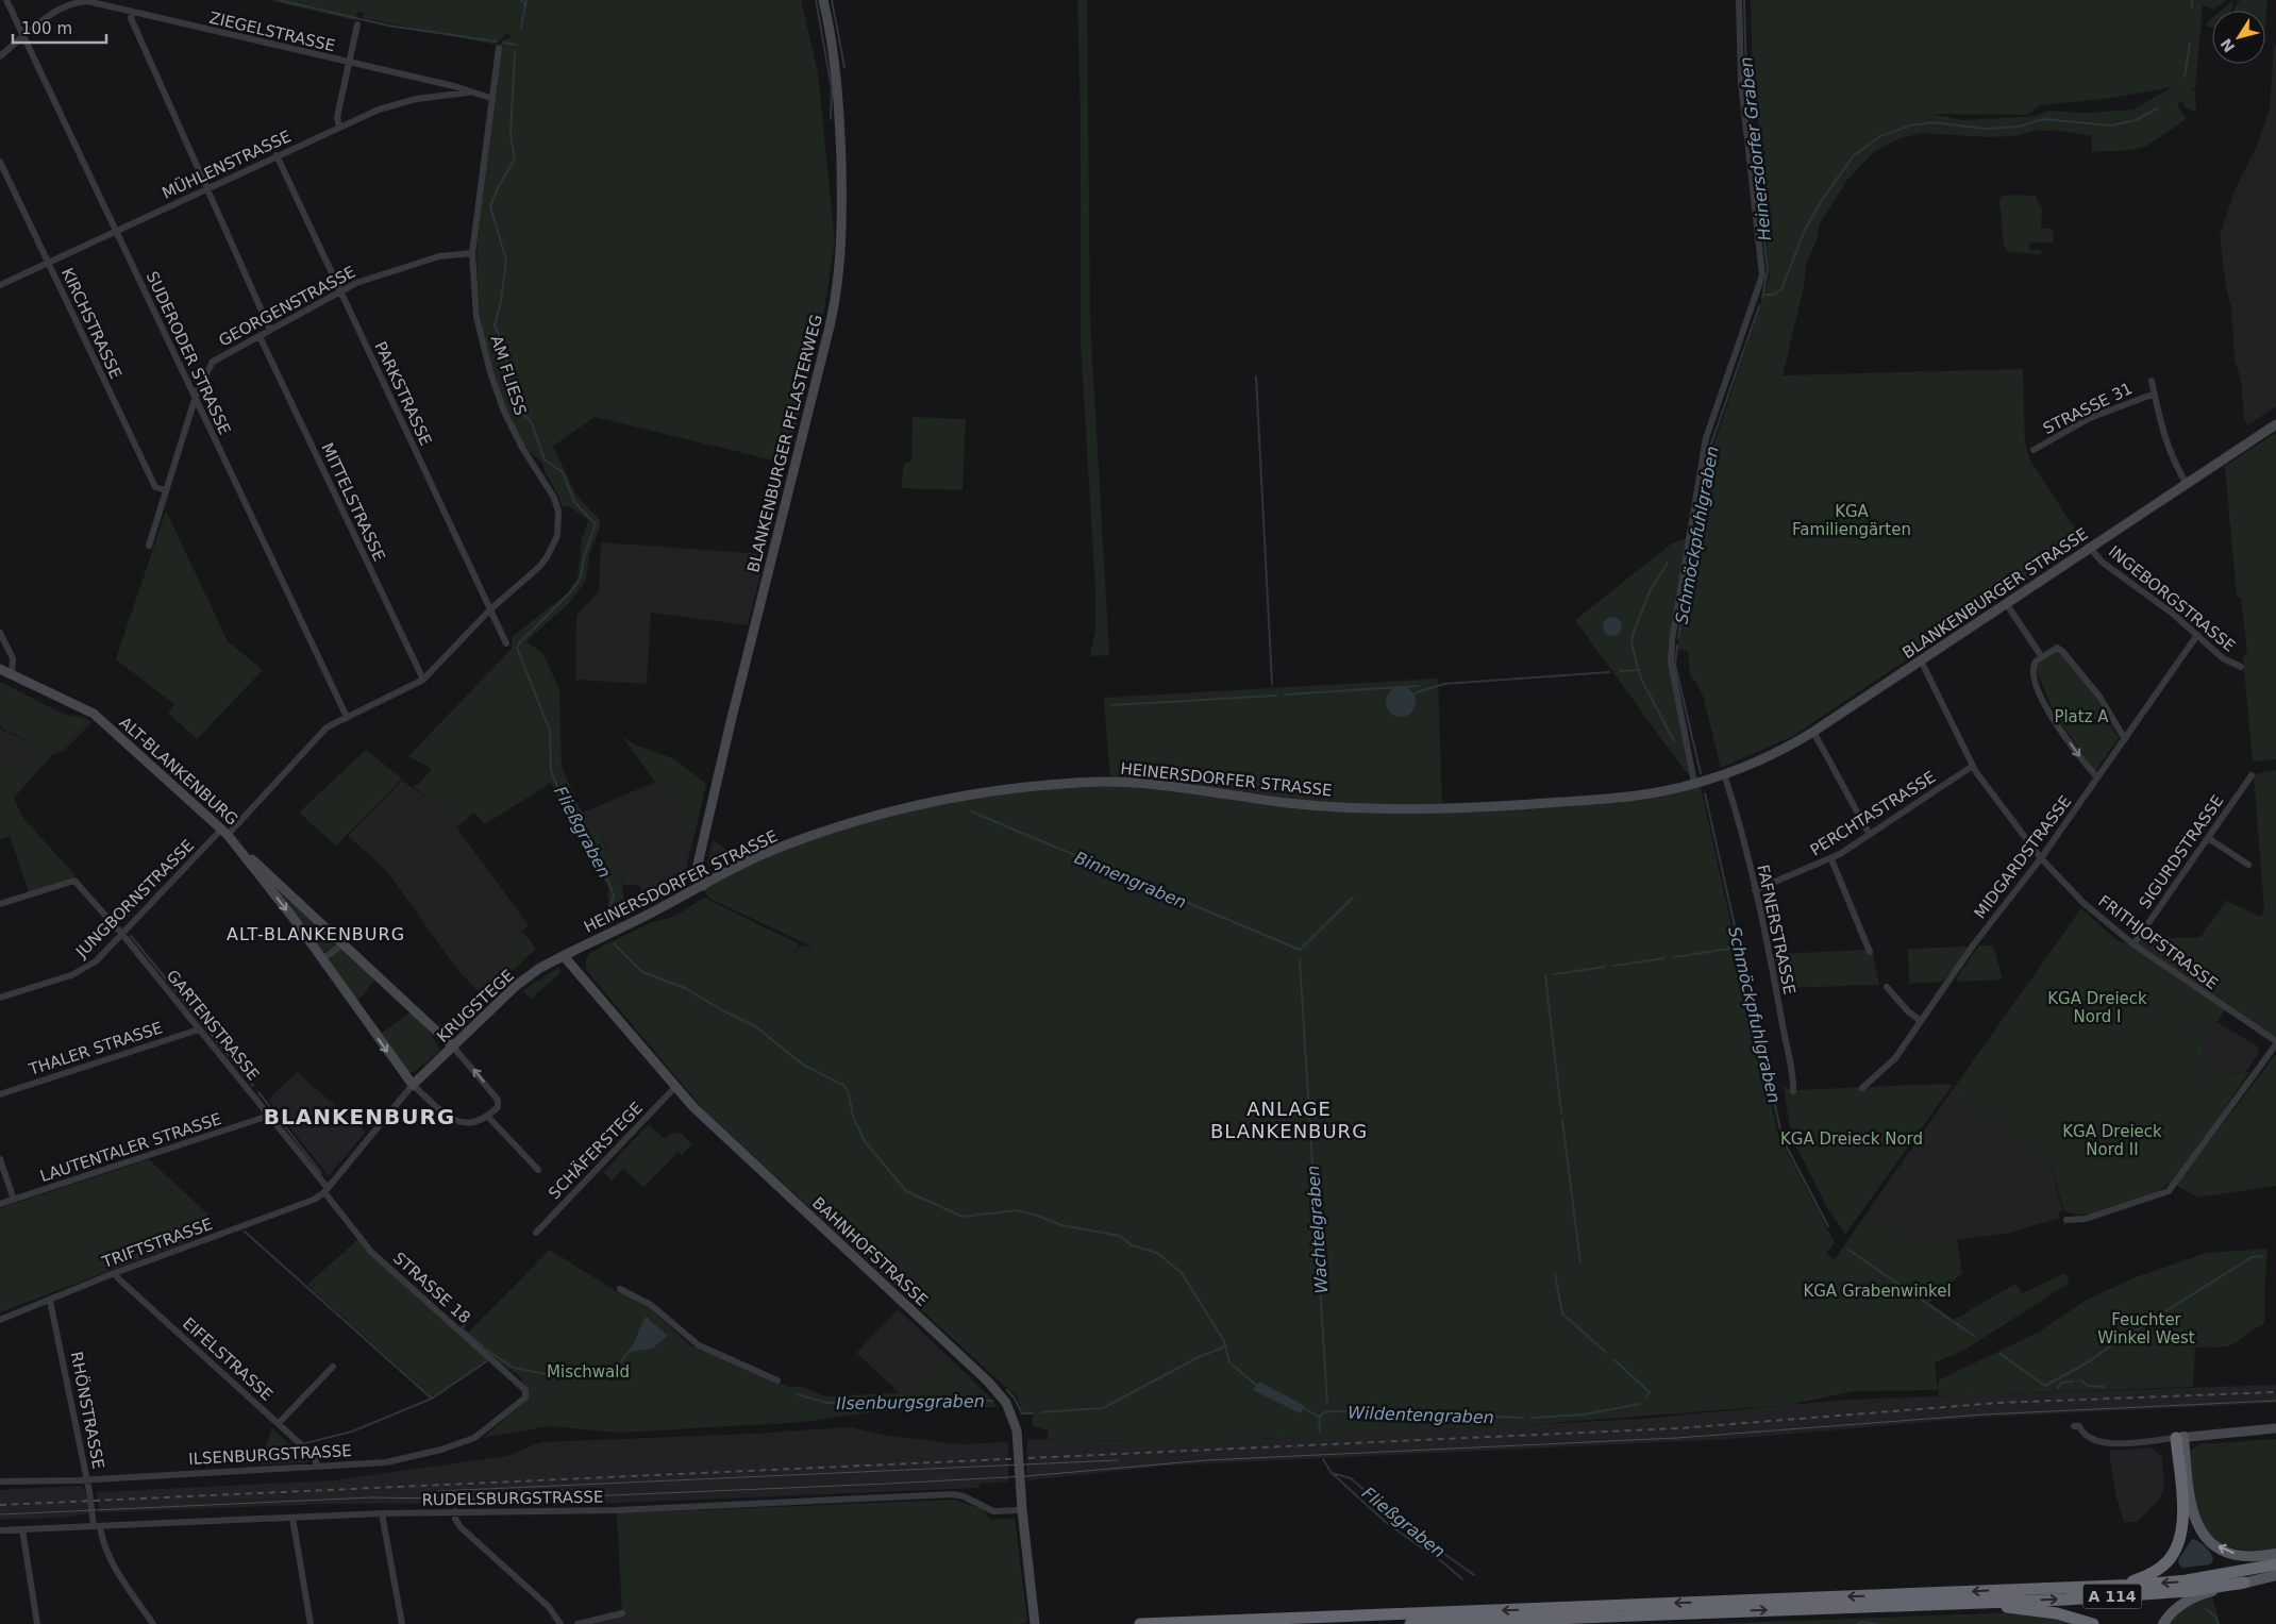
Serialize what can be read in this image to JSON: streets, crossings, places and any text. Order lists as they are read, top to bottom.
{
  "streets": {
    "highway": ["A 114"],
    "main road": [
      "BLANKENBURGER PFLASTERWEG",
      "BLANKENBURGER STRASSE",
      "ALT-BLANKENBURG",
      "HEINERSDORFER STRASSE",
      "KRUGSTEGE",
      "BAHNHOFSTRASSE"
    ],
    "street": [
      "ZIEGELSTRASSE",
      "MÜHLENSTRASSE",
      "GEORGENSTRASSE",
      "KIRCHSTRASSE",
      "SUDERODER STRASSE",
      "AM FLIESS",
      "PARKSTRASSE",
      "STRASSE 31",
      "MITTELSTRASSE",
      "INGEBORGSTRASSE",
      "PERCHTASTRASSE",
      "SIGURDSTRASSE",
      "MIDGARDSTRASSE",
      "JUNGBORNSTRASSE",
      "FAFNERSTRASSE",
      "FRITHJOFSTRASSE",
      "GARTENSTRASSE",
      "THALER STRASSE",
      "LAUTENTALER STRASSE",
      "SCHÄFERSTEGE",
      "TRIFTSTRASSE",
      "STRASSE 18",
      "EIFELSTRASSE",
      "RHÖNSTRASSE",
      "ILSENBURGSTRASSE",
      "RUDELSBURGSTRASSE"
    ]
  },
  "crossings": [
    ["ZIEGELSTRASSE", "MÜHLENSTRASSE"],
    ["ZIEGELSTRASSE", "SUDERODER STRASSE"],
    ["ZIEGELSTRASSE", "AM FLIESS"],
    ["MÜHLENSTRASSE", "KIRCHSTRASSE"],
    ["MÜHLENSTRASSE", "SUDERODER STRASSE"],
    ["MÜHLENSTRASSE", "PARKSTRASSE"],
    ["GEORGENSTRASSE", "KIRCHSTRASSE"],
    ["GEORGENSTRASSE", "SUDERODER STRASSE"],
    ["GEORGENSTRASSE", "AM FLIESS"],
    ["GEORGENSTRASSE", "PARKSTRASSE"],
    ["GEORGENSTRASSE", "MITTELSTRASSE"],
    ["SUDERODER STRASSE", "JUNGBORNSTRASSE"],
    ["AM FLIESS", "PARKSTRASSE"],
    ["AM FLIESS", "MITTELSTRASSE"],
    ["AM FLIESS", "JUNGBORNSTRASSE"],
    ["STRASSE 31", "BLANKENBURGER STRASSE"],
    ["BLANKENBURGER PFLASTERWEG", "HEINERSDORFER STRASSE"],
    ["MITTELSTRASSE", "JUNGBORNSTRASSE"],
    ["BLANKENBURGER STRASSE", "INGEBORGSTRASSE"],
    ["BLANKENBURGER STRASSE", "HEINERSDORFER STRASSE"],
    ["BLANKENBURGER STRASSE", "FAFNERSTRASSE"],
    ["BLANKENBURGER STRASSE", "FRITHJOFSTRASSE"],
    ["INGEBORGSTRASSE", "MIDGARDSTRASSE"],
    ["ALT-BLANKENBURG", "JUNGBORNSTRASSE"],
    ["ALT-BLANKENBURG", "KRUGSTEGE"],
    ["HEINERSDORFER STRASSE", "FAFNERSTRASSE"],
    ["HEINERSDORFER STRASSE", "KRUGSTEGE"],
    ["HEINERSDORFER STRASSE", "BAHNHOFSTRASSE"],
    ["PERCHTASTRASSE", "FAFNERSTRASSE"],
    ["PERCHTASTRASSE", "FRITHJOFSTRASSE"],
    ["SIGURDSTRASSE", "FRITHJOFSTRASSE"],
    ["MIDGARDSTRASSE", "FRITHJOFSTRASSE"],
    ["JUNGBORNSTRASSE", "GARTENSTRASSE"],
    ["KRUGSTEGE", "BAHNHOFSTRASSE"],
    ["GARTENSTRASSE", "THALER STRASSE"],
    ["GARTENSTRASSE", "LAUTENTALER STRASSE"],
    ["GARTENSTRASSE", "TRIFTSTRASSE"],
    ["GARTENSTRASSE", "STRASSE 18"],
    ["SCHÄFERSTEGE", "BAHNHOFSTRASSE"],
    ["TRIFTSTRASSE", "STRASSE 18"],
    ["TRIFTSTRASSE", "EIFELSTRASSE"],
    ["TRIFTSTRASSE", "RHÖNSTRASSE"],
    ["BAHNHOFSTRASSE", "RUDELSBURGSTRASSE"],
    ["STRASSE 18", "ILSENBURGSTRASSE"],
    ["EIFELSTRASSE", "ILSENBURGSTRASSE"],
    ["RHÖNSTRASSE", "ILSENBURGSTRASSE"],
    ["RHÖNSTRASSE", "RUDELSBURGSTRASSE"]
  ],
  "districts": ["ALT-BLANKENBURG", "ANLAGE BLANKENBURG", "BLANKENBURG"],
  "water": [
    "Heinersdorfer Graben",
    "Schmöckpfuhlgraben",
    "Fließgraben",
    "Binnengraben",
    "Wachtelgraben",
    "Ilsenburgsgraben",
    "Wildentengraben"
  ],
  "parks": [
    "KGA Familiengärten",
    "Platz A",
    "KGA Dreieck Nord I",
    "KGA Dreieck Nord II",
    "KGA Dreieck Nord",
    "KGA Grabenwinkel",
    "Feuchter Winkel West",
    "Mischwald"
  ],
  "scale_bar": "100 m",
  "north": "bottom left"
}
